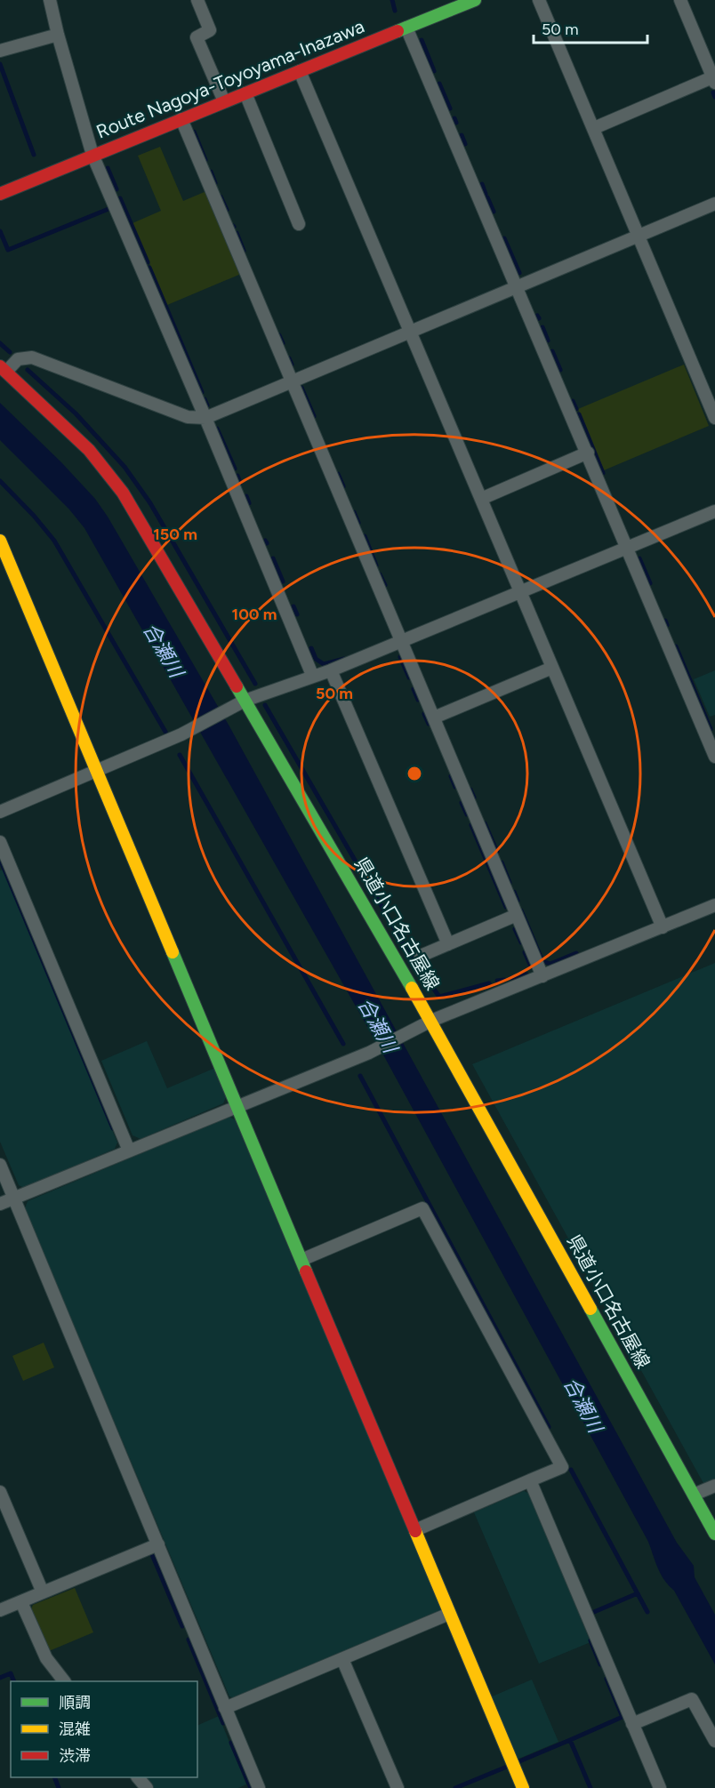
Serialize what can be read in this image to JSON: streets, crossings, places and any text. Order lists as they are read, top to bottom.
{
  "streets": {
    "main road": ["Route Nagoya-Toyoyama-Inazawa", "県道小口名古屋線"]
  },
  "water": ["合瀬川"],
  "legend": ["順調", "混雑", "渋滞"],
  "scale_bar": "50 m",
  "rings": ["150 m", "100 m", "50 m"]
}
